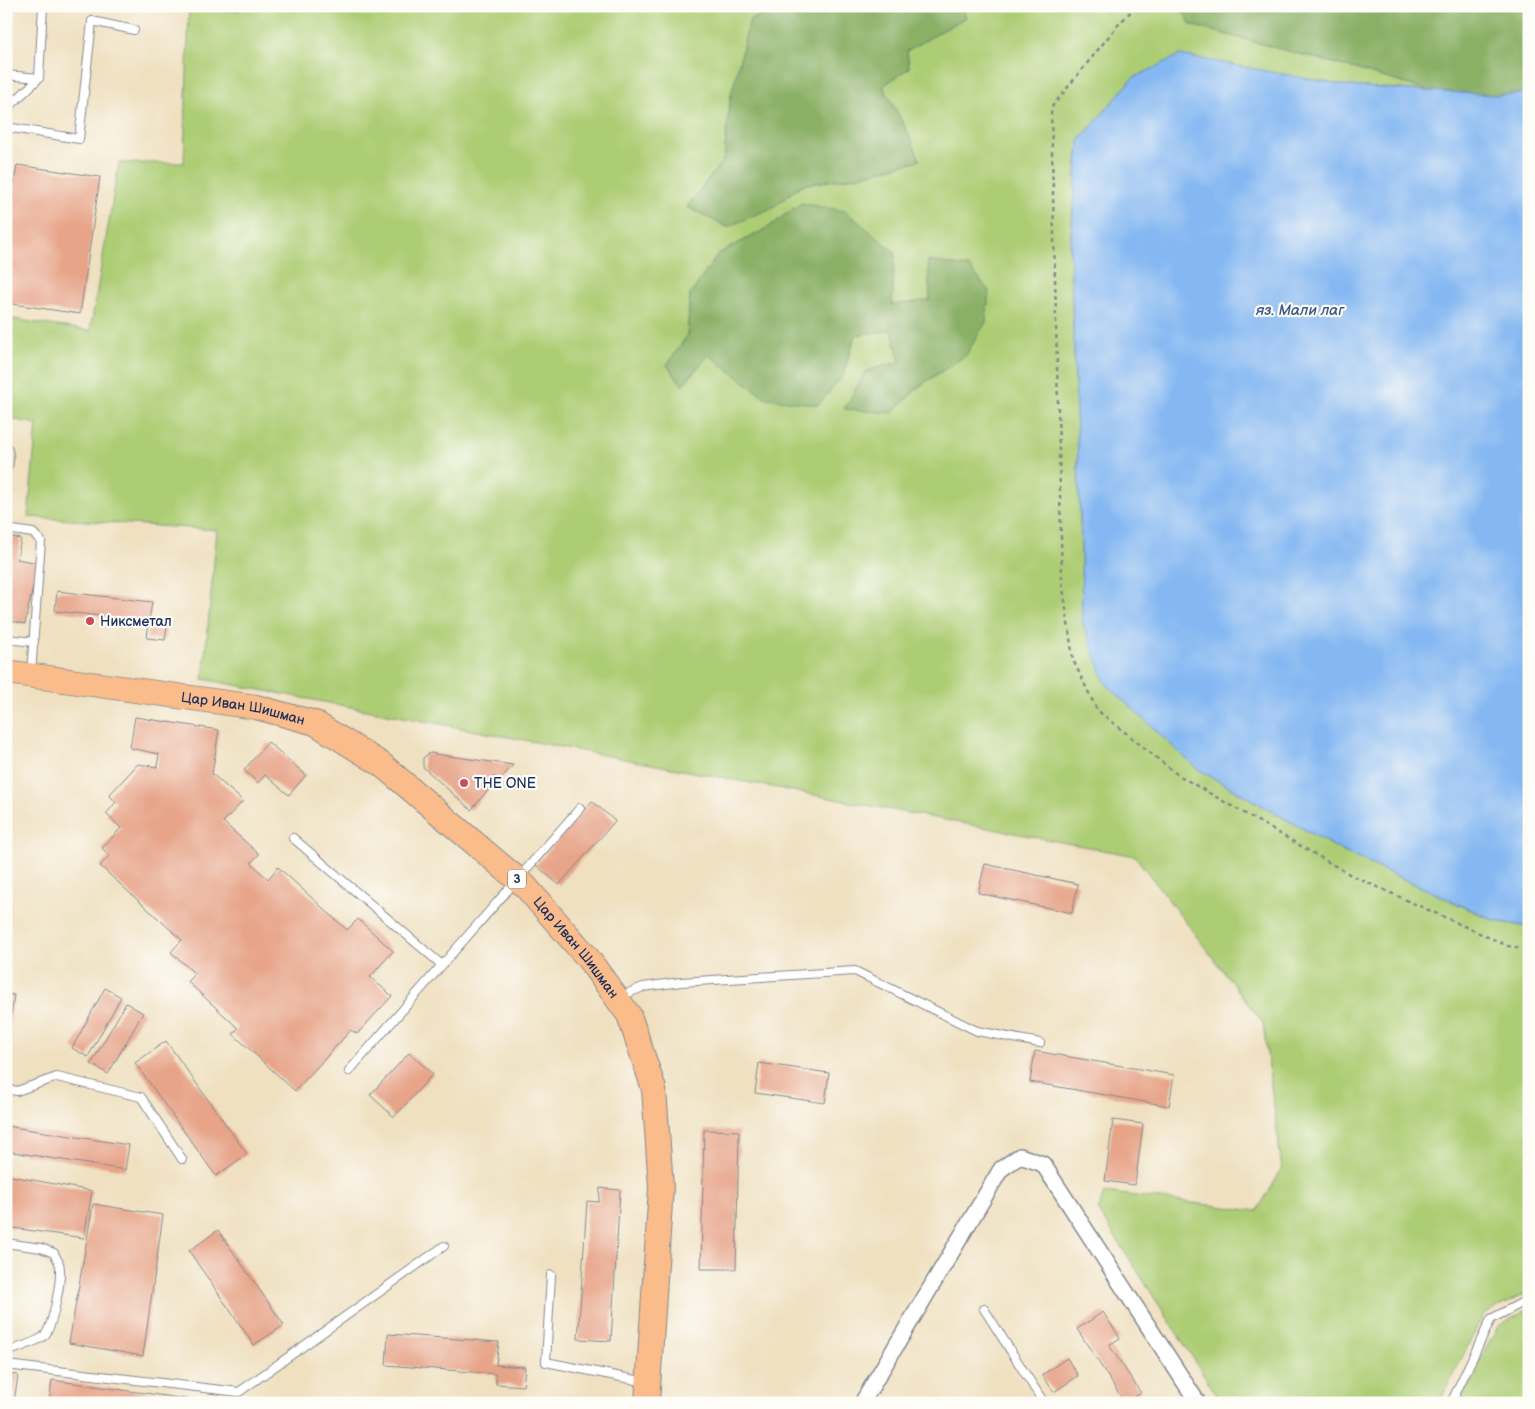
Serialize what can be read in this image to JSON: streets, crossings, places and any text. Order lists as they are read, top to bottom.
{
  "streets": {
    "main road": ["Цар Иван Шишман", "3"]
  },
  "water": ["яз. Мали лаг"],
  "places": ["Никсметал", "THE ONE"]
}
